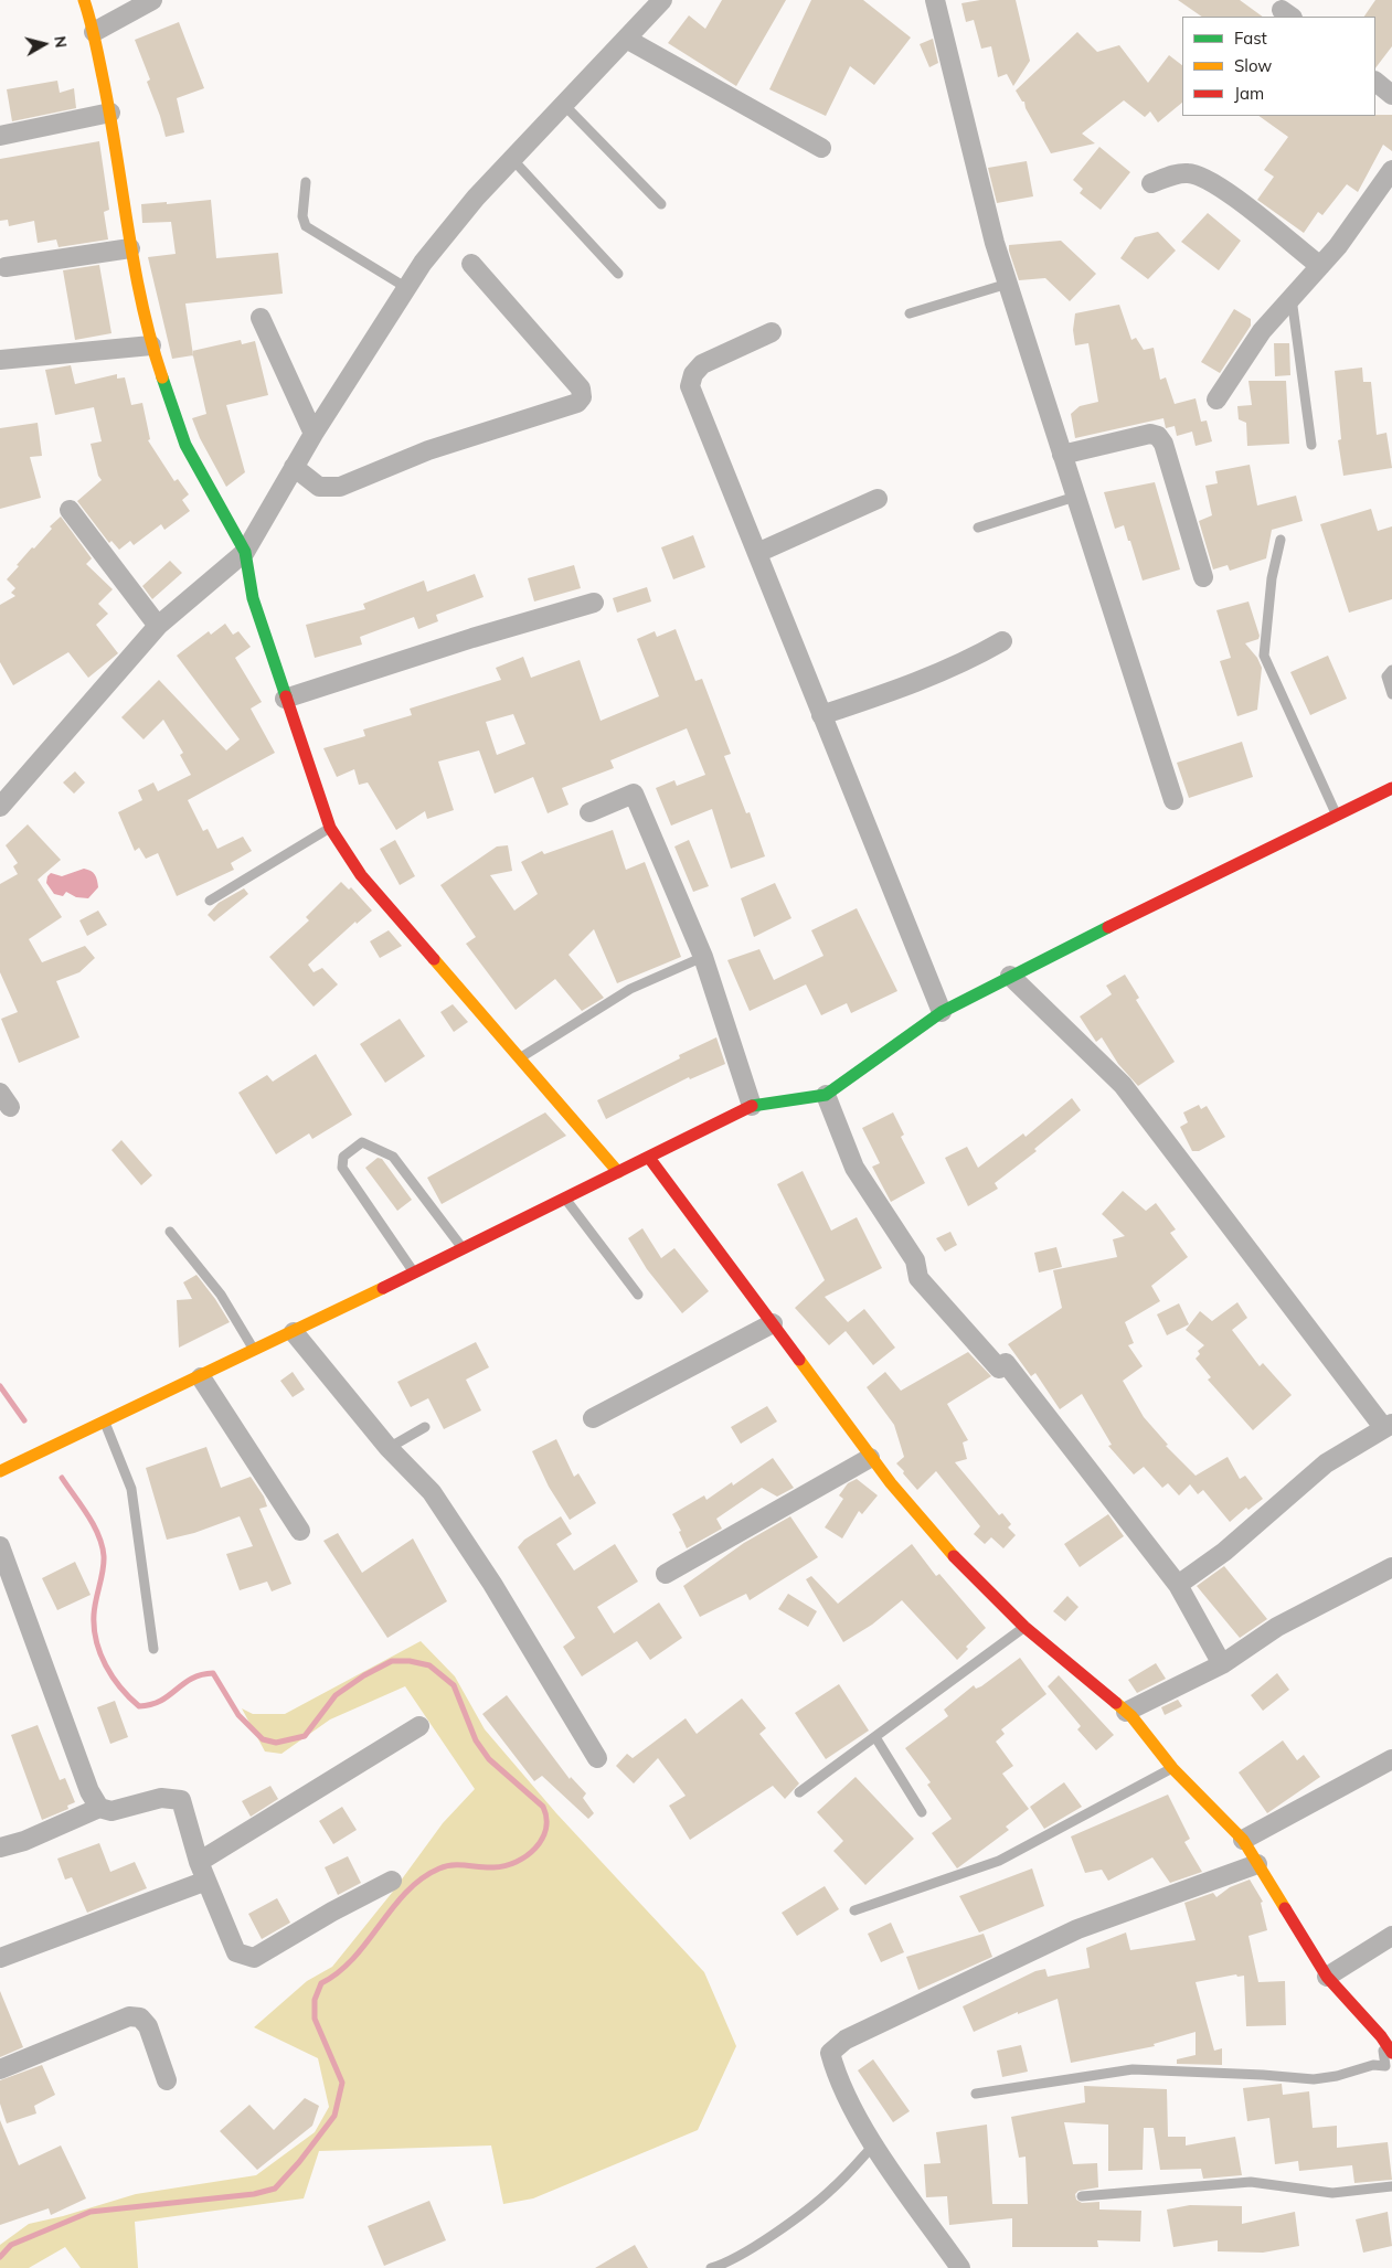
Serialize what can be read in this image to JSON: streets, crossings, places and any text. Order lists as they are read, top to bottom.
{
  "legend": ["Fast", "Slow", "Jam"],
  "north": "right"
}
